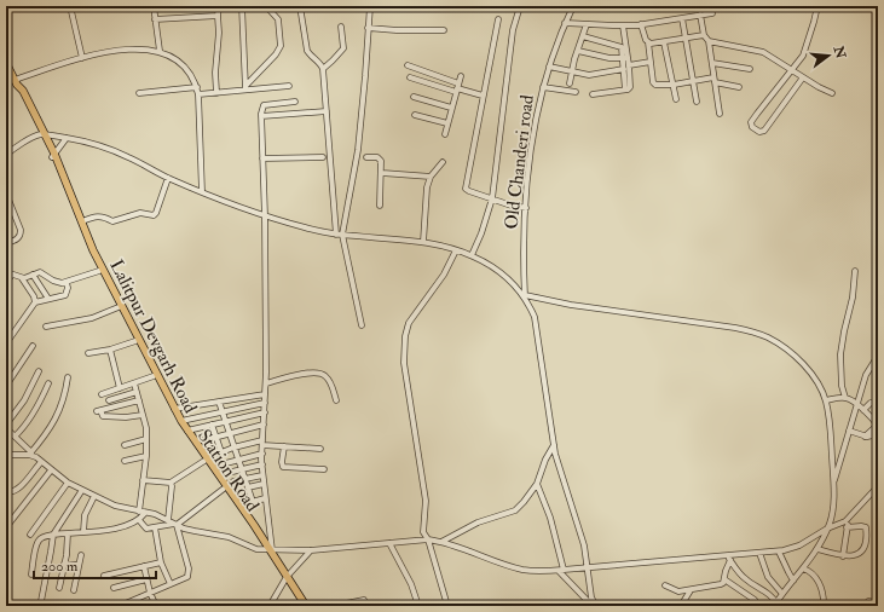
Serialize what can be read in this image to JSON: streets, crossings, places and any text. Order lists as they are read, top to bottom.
{
  "streets": {
    "main road": ["Lalitpur Devgarh Road", "Station Road"],
    "street": ["Old Chanderi road"]
  },
  "crossings": [
    ["Lalitpur Devgarh Road", "Station Road"]
  ],
  "scale_bar": "200 m",
  "north": "right"
}
